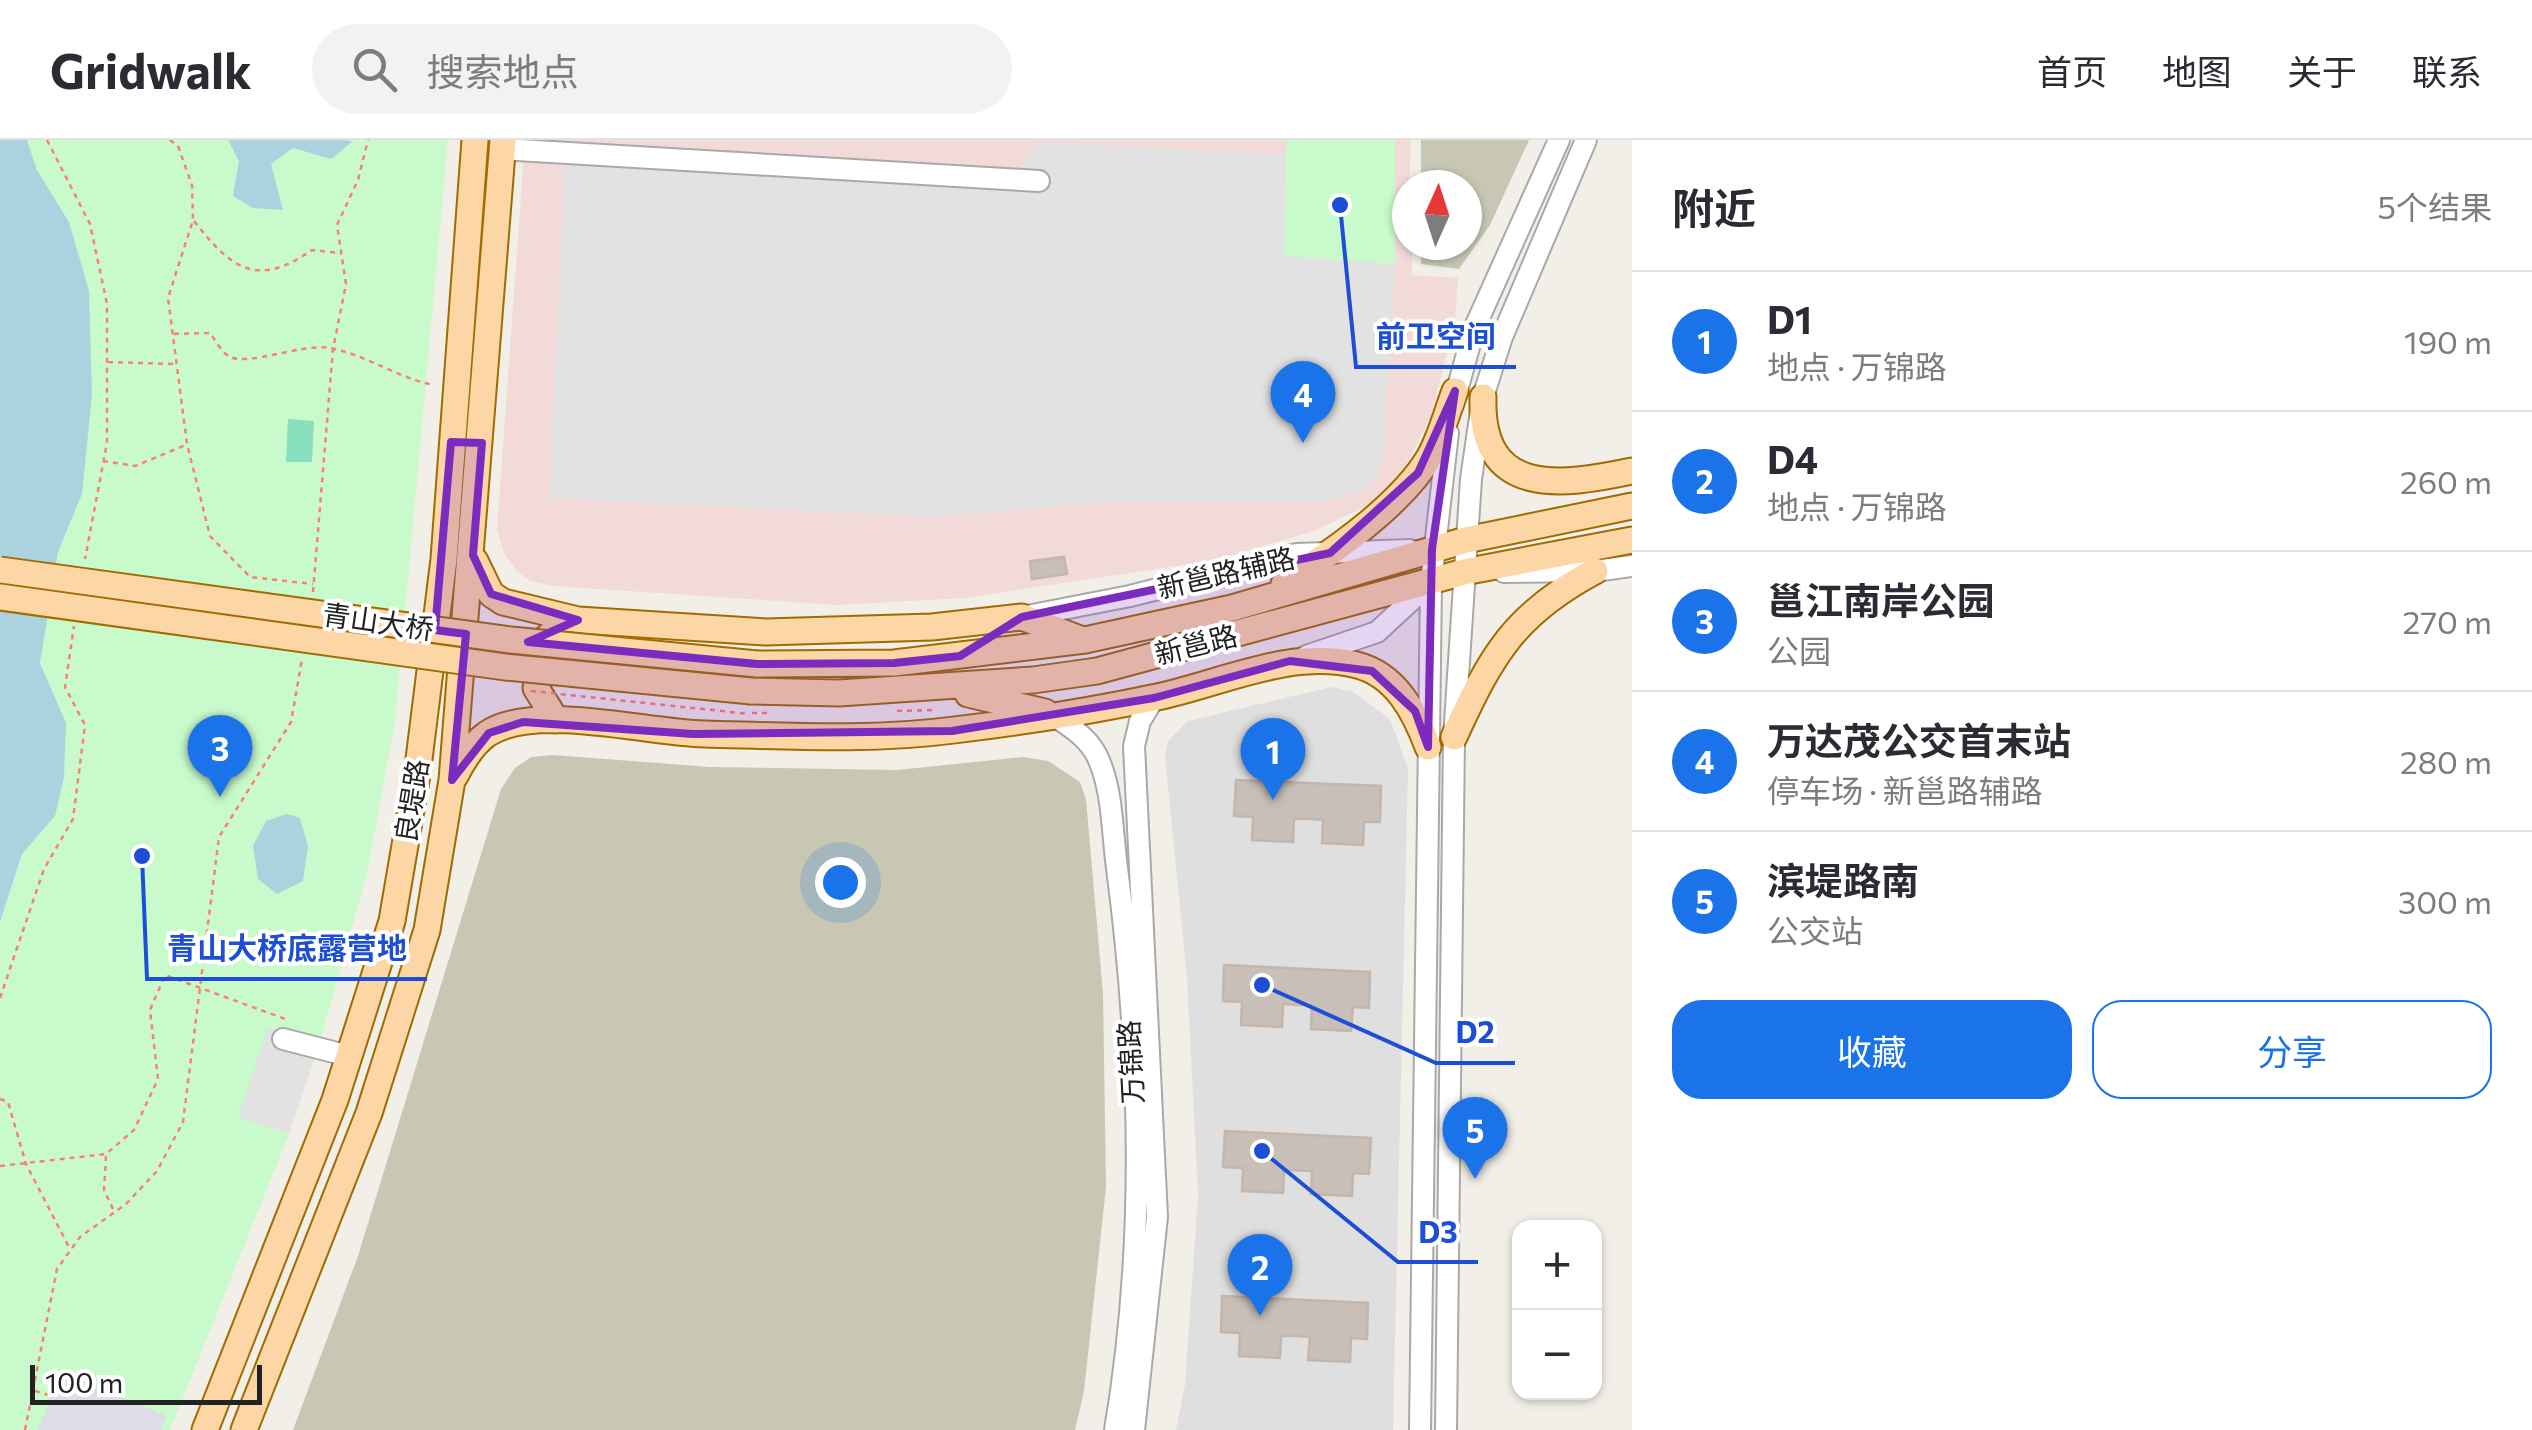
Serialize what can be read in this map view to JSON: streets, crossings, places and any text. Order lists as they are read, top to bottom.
{
  "streets": {
    "main road": ["青山大桥", "新邕路", "良堤路"],
    "street": ["新邕路辅路", "万锦路"]
  },
  "crossings": [
    ["新邕路辅路", "新邕路"],
    ["青山大桥", "新邕路"]
  ],
  "places": [
    "前卫空间",
    "青山大桥底露营地",
    "D2",
    "D3"
  ],
  "scale_bar": "100 m",
  "north": "top",
  "page": {
    "header": "Gridwalk",
    "search": "搜索地点",
    "nav": [
      "首页",
      "地图",
      "关于",
      "联系"
    ],
    "heading": ["附近", "5个结果"],
    "list": [
      {
        "mark": "1",
        "name": "D1",
        "note": "地点 · 万锦路",
        "value": "190 m"
      },
      {
        "mark": "2",
        "name": "D4",
        "note": "地点 · 万锦路",
        "value": "260 m"
      },
      {
        "mark": "3",
        "name": "邕江南岸公园",
        "note": "公园",
        "value": "270 m"
      },
      {
        "mark": "4",
        "name": "万达茂公交首末站",
        "note": "停车场 · 新邕路辅路",
        "value": "280 m"
      },
      {
        "mark": "5",
        "name": "滨堤路南",
        "note": "公交站",
        "value": "300 m"
      }
    ],
    "pins": [
      "4",
      "3",
      "1",
      "5",
      "2"
    ],
    "buttons": ["收藏", "分享"],
    "map_buttons": ["+", "−"],
    "scale": "100 m"
  }
}
